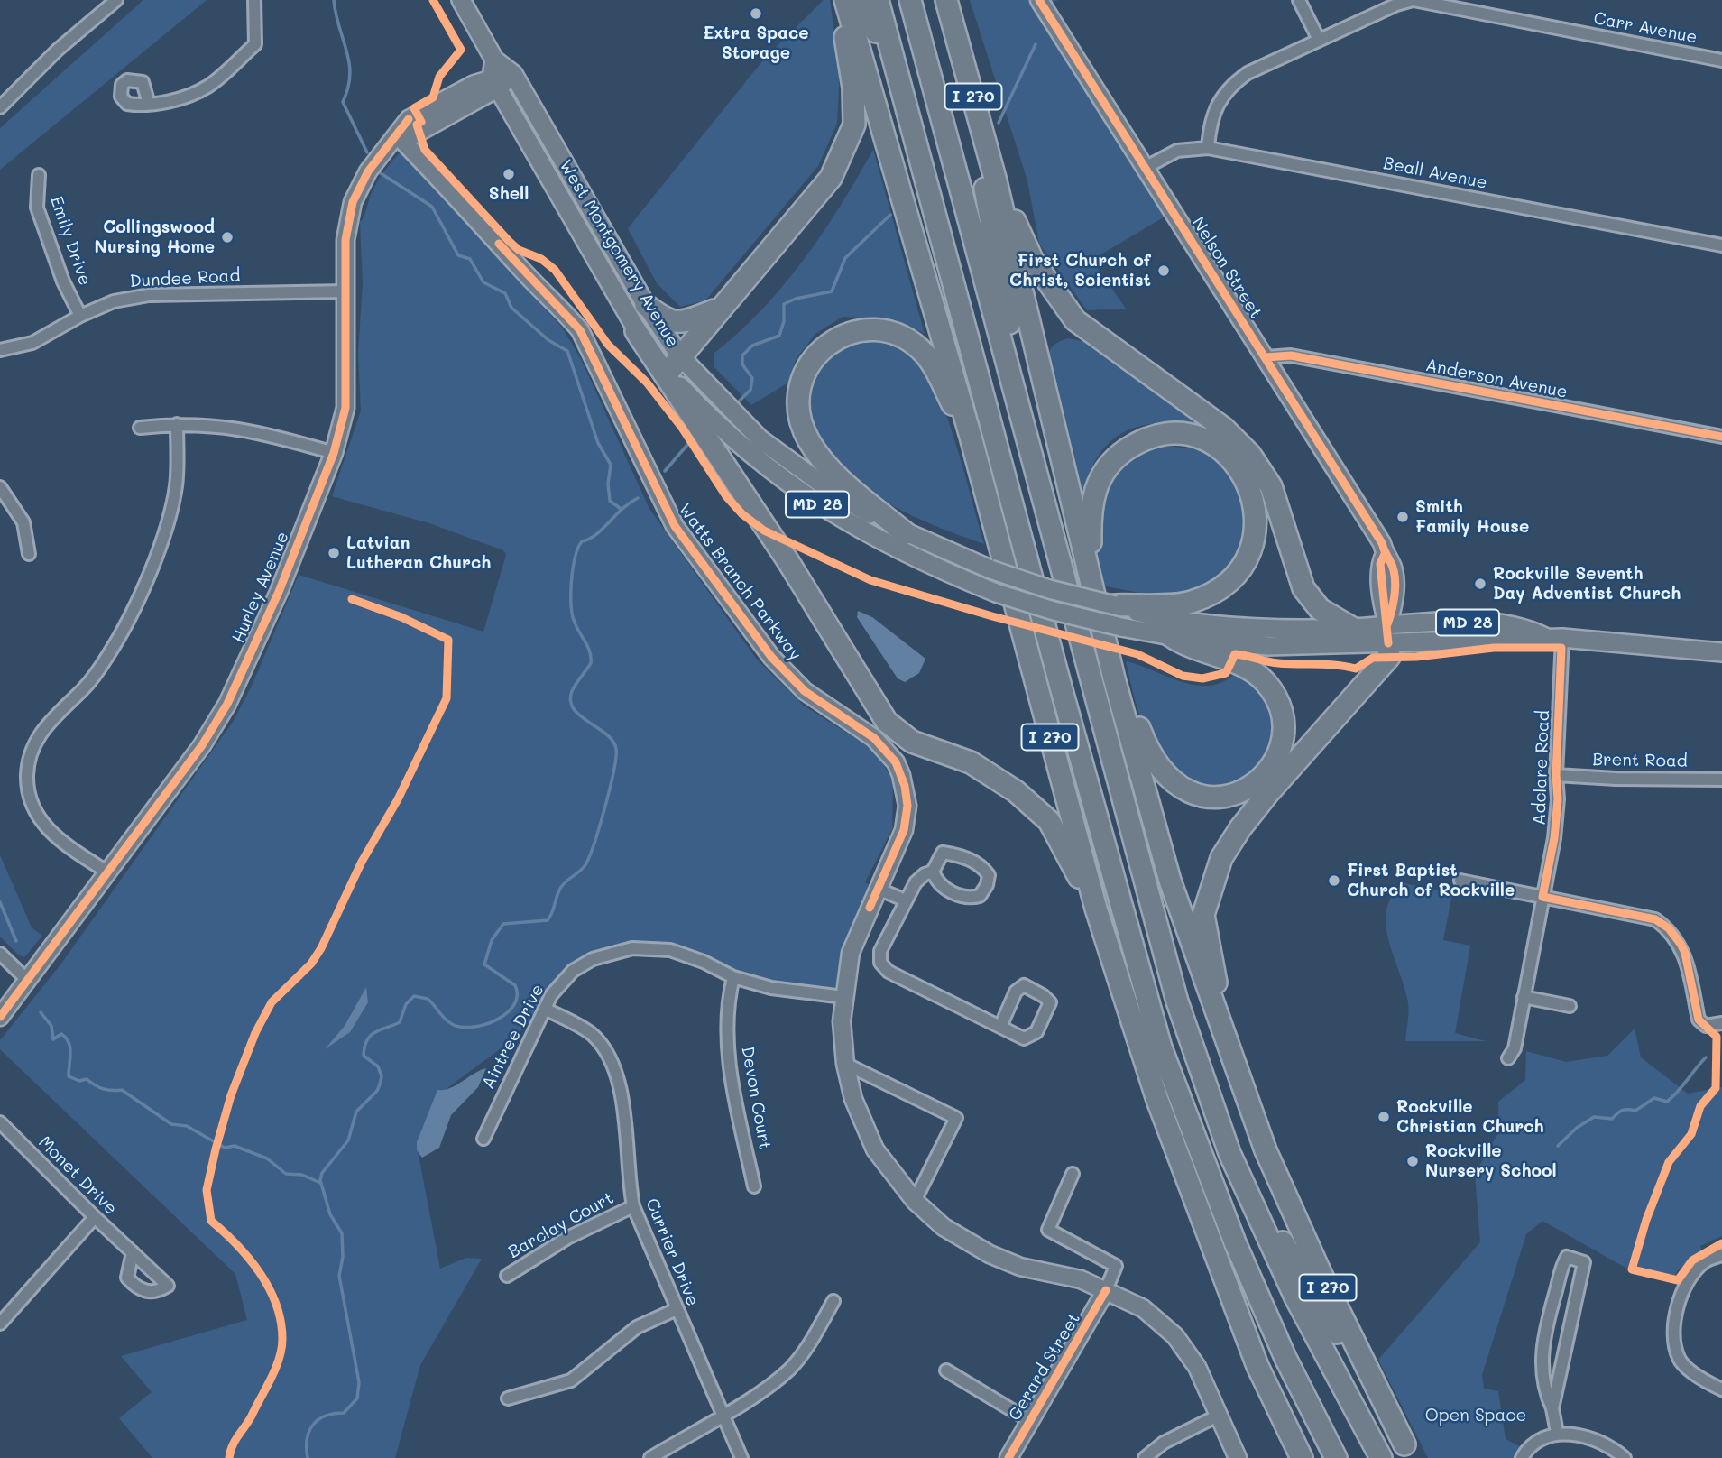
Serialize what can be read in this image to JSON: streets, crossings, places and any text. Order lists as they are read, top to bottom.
{
  "streets": {
    "highway": ["I 270"],
    "main road": ["West Montgomery Avenue", "MD 28"],
    "street": [
      "Carr Avenue",
      "Beall Avenue",
      "Emily Drive",
      "Nelson Street",
      "Dundee Road",
      "Anderson Avenue",
      "Watts Branch Parkway",
      "Hurley Avenue",
      "Brent Road",
      "Adclare Road",
      "Aintree Drive",
      "Devon Court",
      "Monet Drive",
      "Barclay Court",
      "Currier Drive",
      "Gerard Street"
    ]
  },
  "crossings": [
    ["Beall Avenue", "Nelson Street"],
    ["Emily Drive", "Dundee Road"],
    ["West Montgomery Avenue", "Nelson Street"],
    ["West Montgomery Avenue", "MD 28"],
    ["West Montgomery Avenue", "Adclare Road"],
    ["Nelson Street", "Anderson Avenue"],
    ["Dundee Road", "Hurley Avenue"],
    ["Watts Branch Parkway", "Hurley Avenue"],
    ["Watts Branch Parkway", "Aintree Drive"],
    ["Watts Branch Parkway", "Gerard Street"],
    ["Brent Road", "Adclare Road"],
    ["Aintree Drive", "Devon Court"],
    ["Aintree Drive", "Currier Drive"],
    ["Barclay Court", "Currier Drive"]
  ],
  "parks": ["Open Space"],
  "places": [
    "Extra Space Storage",
    "Shell",
    "Collingswood Nursing Home",
    "First Church of Christ, Scientist",
    "Smith Family House",
    "Latvian Lutheran Church",
    "Rockville Seventh Day Adventist Church",
    "First Baptist Church of Rockville",
    "Rockville Christian Church",
    "Rockville Nursery School"
  ]
}
